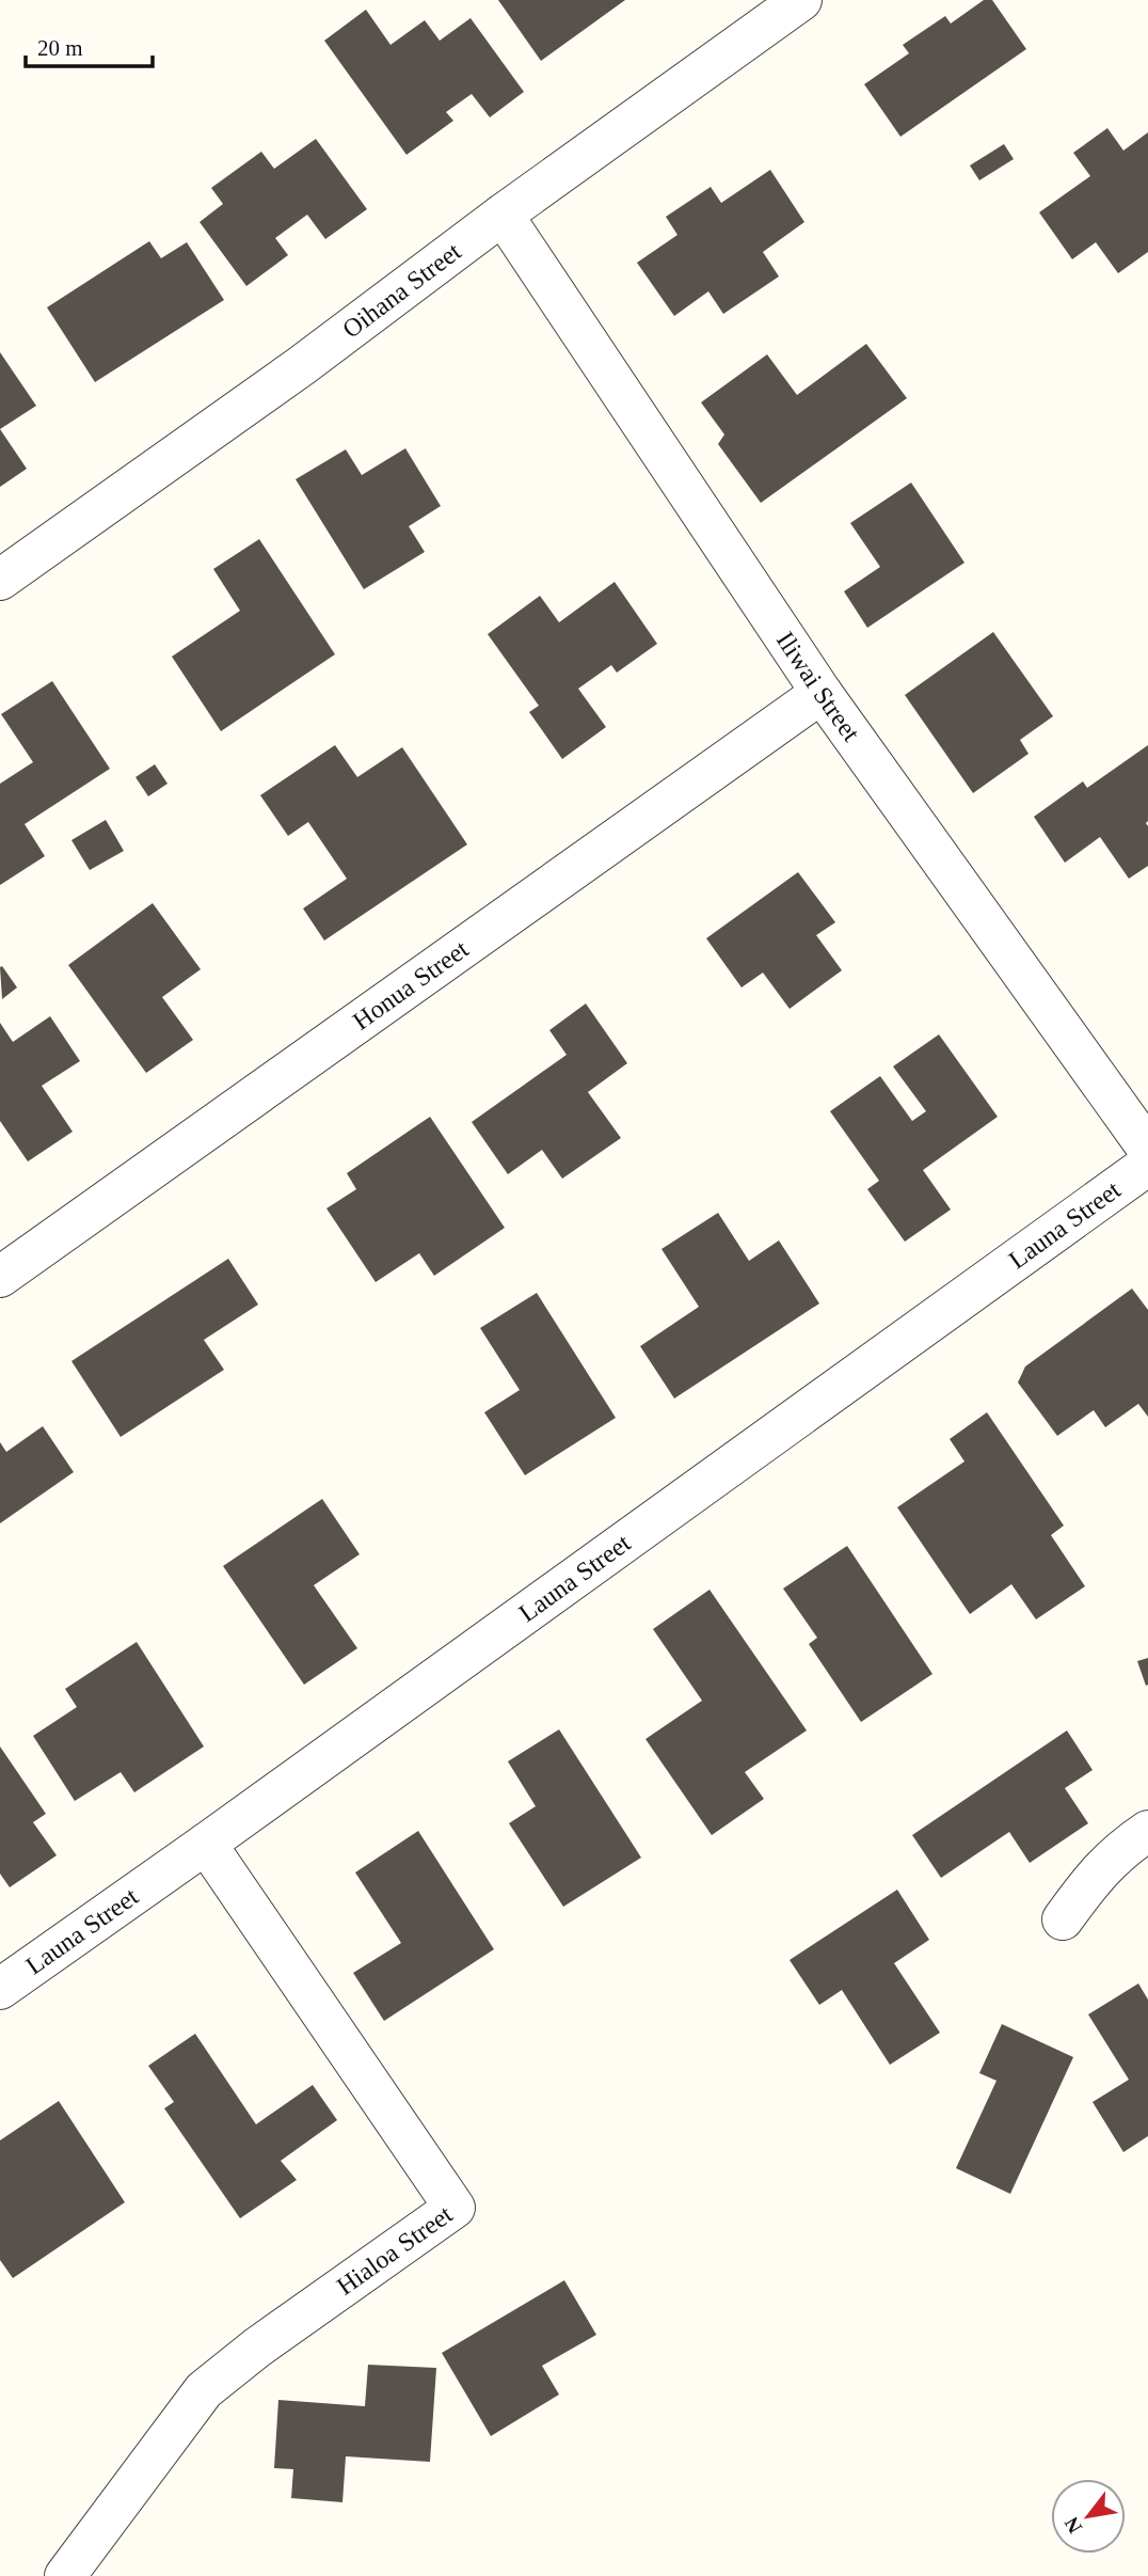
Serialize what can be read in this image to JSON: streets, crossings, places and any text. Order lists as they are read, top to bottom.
{
  "streets": {
    "street": [
      "Oihana Street",
      "Iliwai Street",
      "Honua Street",
      "Launa Street",
      "Hialoa Street"
    ]
  },
  "crossings": [
    ["Oihana Street", "Iliwai Street"],
    ["Iliwai Street", "Honua Street"],
    ["Launa Street", "Hialoa Street"]
  ],
  "scale_bar": "20 m",
  "north": "bottom left"
}
